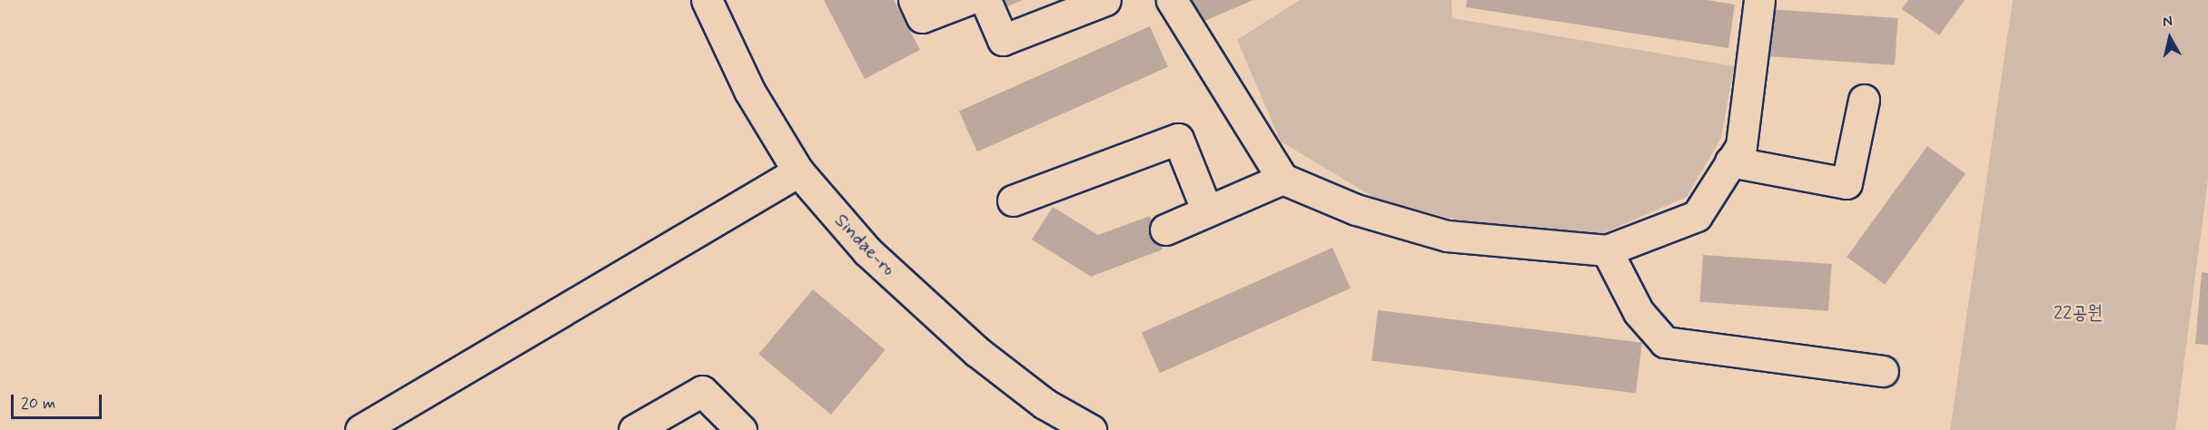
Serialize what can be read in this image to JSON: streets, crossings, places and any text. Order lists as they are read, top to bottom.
{
  "streets": {
    "street": ["Sindae-ro"]
  },
  "parks": ["22공원"],
  "scale_bar": "20 m",
  "north": "top"
}
